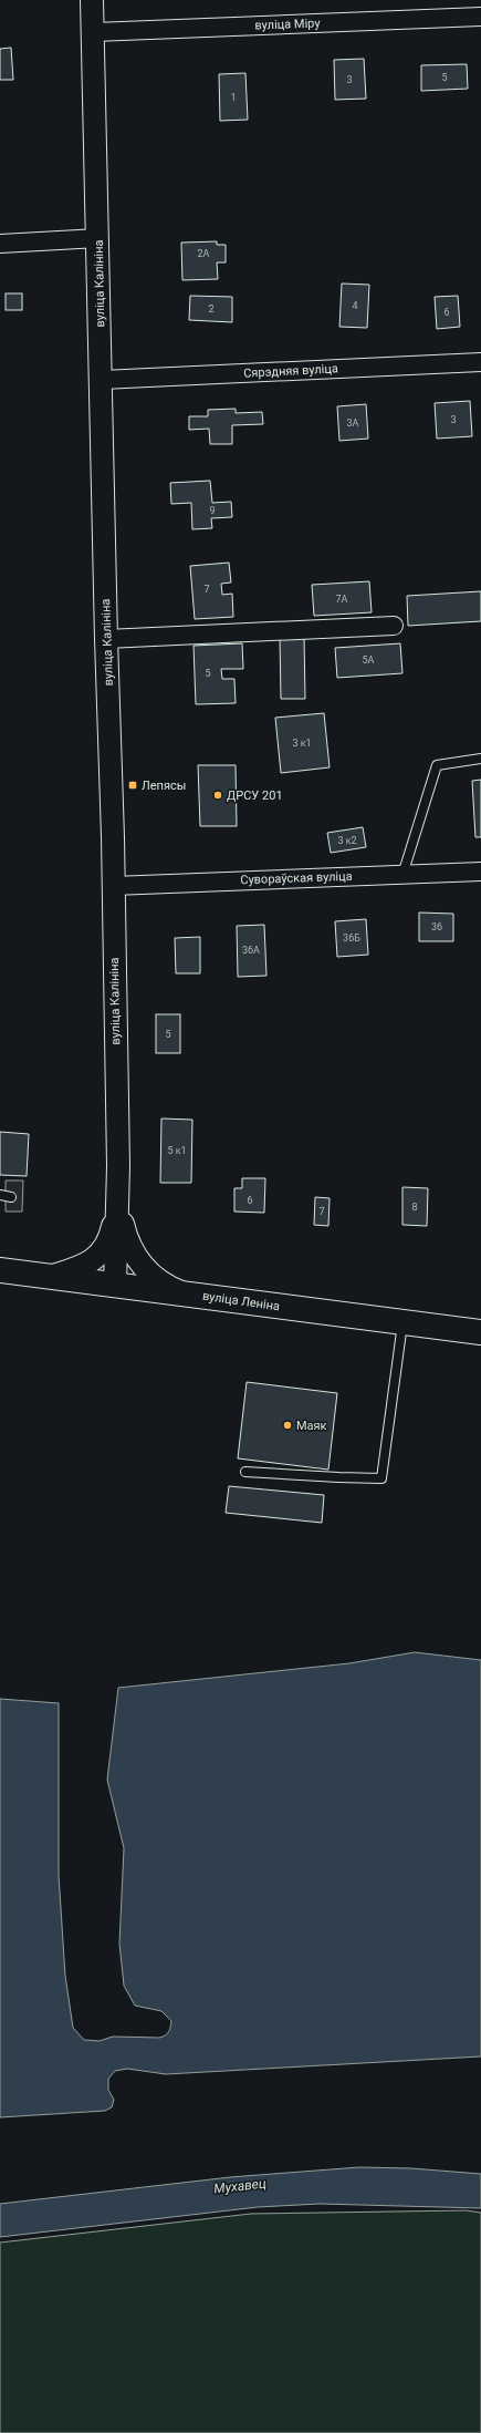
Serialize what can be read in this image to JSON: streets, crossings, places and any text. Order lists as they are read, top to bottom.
{
  "streets": {
    "main road": ["вуліца Леніна"],
    "street": [
      "вуліца Міру",
      "вуліца Калініна",
      "Сярэдняя вуліца",
      "Сувораўская вуліца"
    ]
  },
  "crossings": [
    ["вуліца Міру", "вуліца Калініна"],
    ["вуліца Калініна", "Сярэдняя вуліца"],
    ["вуліца Калініна", "Сувораўская вуліца"],
    ["вуліца Калініна", "вуліца Леніна"]
  ],
  "water": ["Мухавец"],
  "places": {
    "transit": ["Лепясы"],
    "other": ["ДРСУ 201", "Маяк"]
  },
  "house_numbers": [
    "5",
    "3",
    "1",
    "2А",
    "4",
    "2",
    "6",
    "3",
    "3А",
    "9",
    "7",
    "7А",
    "5А",
    "5",
    "3 к1",
    "3 к2",
    "36",
    "36Б",
    "36А",
    "5",
    "5 к1",
    "6",
    "8",
    "7"
  ]
}
